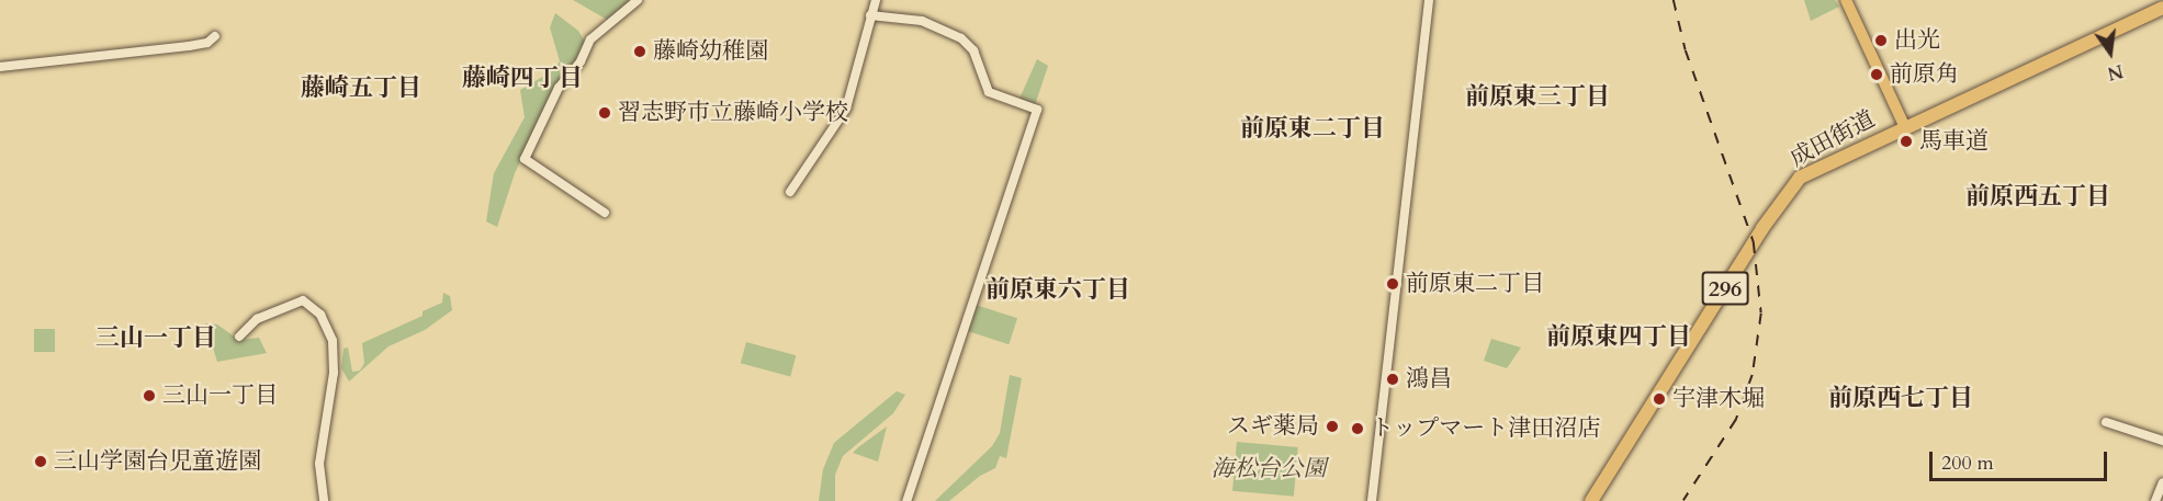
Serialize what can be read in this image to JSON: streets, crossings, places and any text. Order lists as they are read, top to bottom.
{
  "streets": {
    "highway": ["成田街道", "296"]
  },
  "districts": [
    "藤崎四丁目",
    "藤崎五丁目",
    "前原東三丁目",
    "前原東二丁目",
    "前原西五丁目",
    "前原東六丁目",
    "前原東四丁目",
    "三山一丁目",
    "前原西七丁目"
  ],
  "parks": ["海松台公園"],
  "places": [
    "出光",
    "藤崎幼稚園",
    "前原角",
    "習志野市立藤崎小学校",
    "馬車道",
    "前原東二丁目",
    "鴻昌",
    "三山一丁目",
    "宇津木堀",
    "スギ薬局",
    "トップマート津田沼店",
    "三山学園台児童遊園"
  ],
  "scale_bar": "200 m",
  "north": "bottom"
}
